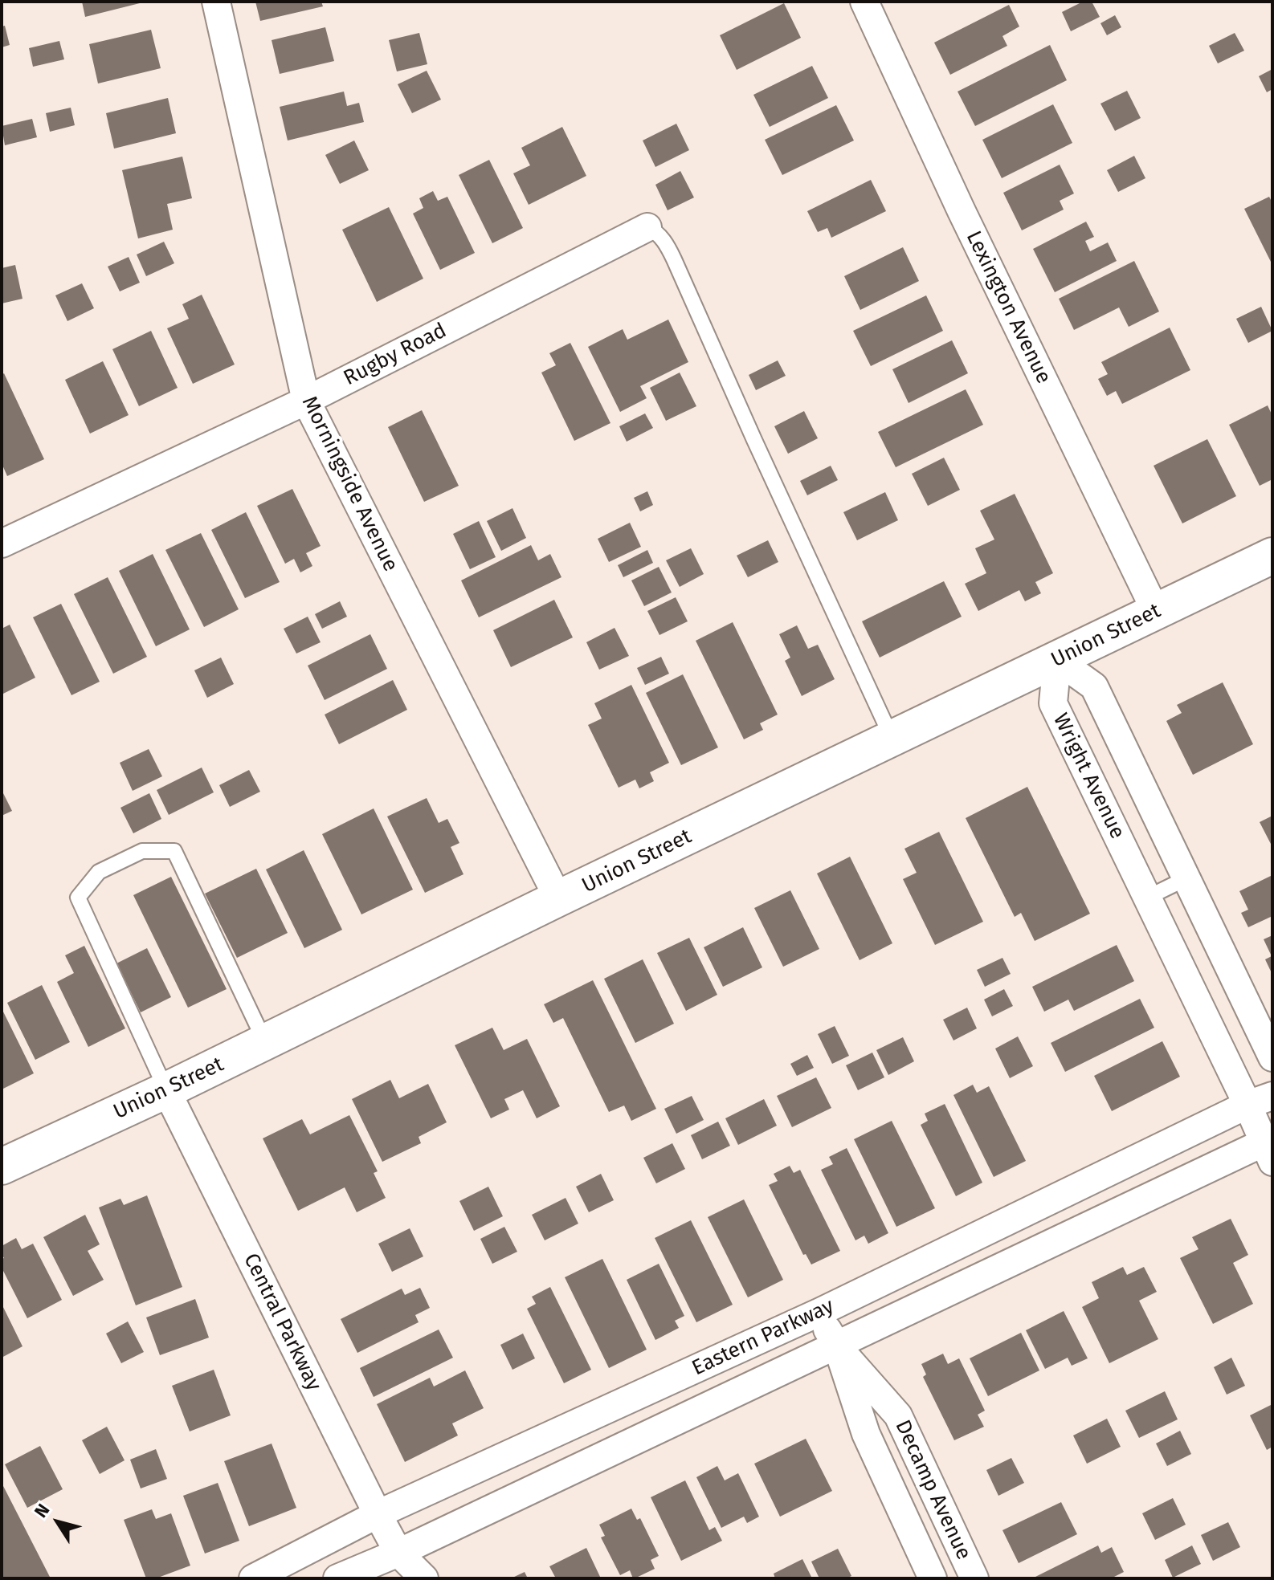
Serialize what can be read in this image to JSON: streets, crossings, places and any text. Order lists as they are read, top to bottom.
{
  "streets": {
    "main road": ["Union Street"],
    "street": [
      "Lexington Avenue",
      "Rugby Road",
      "Morningside Avenue",
      "Wright Avenue",
      "Central Parkway",
      "Eastern Parkway",
      "Decamp Avenue"
    ]
  },
  "crossings": [
    ["Lexington Avenue", "Union Street"],
    ["Rugby Road", "Morningside Avenue"],
    ["Morningside Avenue", "Union Street"],
    ["Union Street", "Wright Avenue"],
    ["Union Street", "Central Parkway"],
    ["Wright Avenue", "Eastern Parkway"],
    ["Central Parkway", "Eastern Parkway"],
    ["Eastern Parkway", "Decamp Avenue"]
  ],
  "north": "top left"
}
